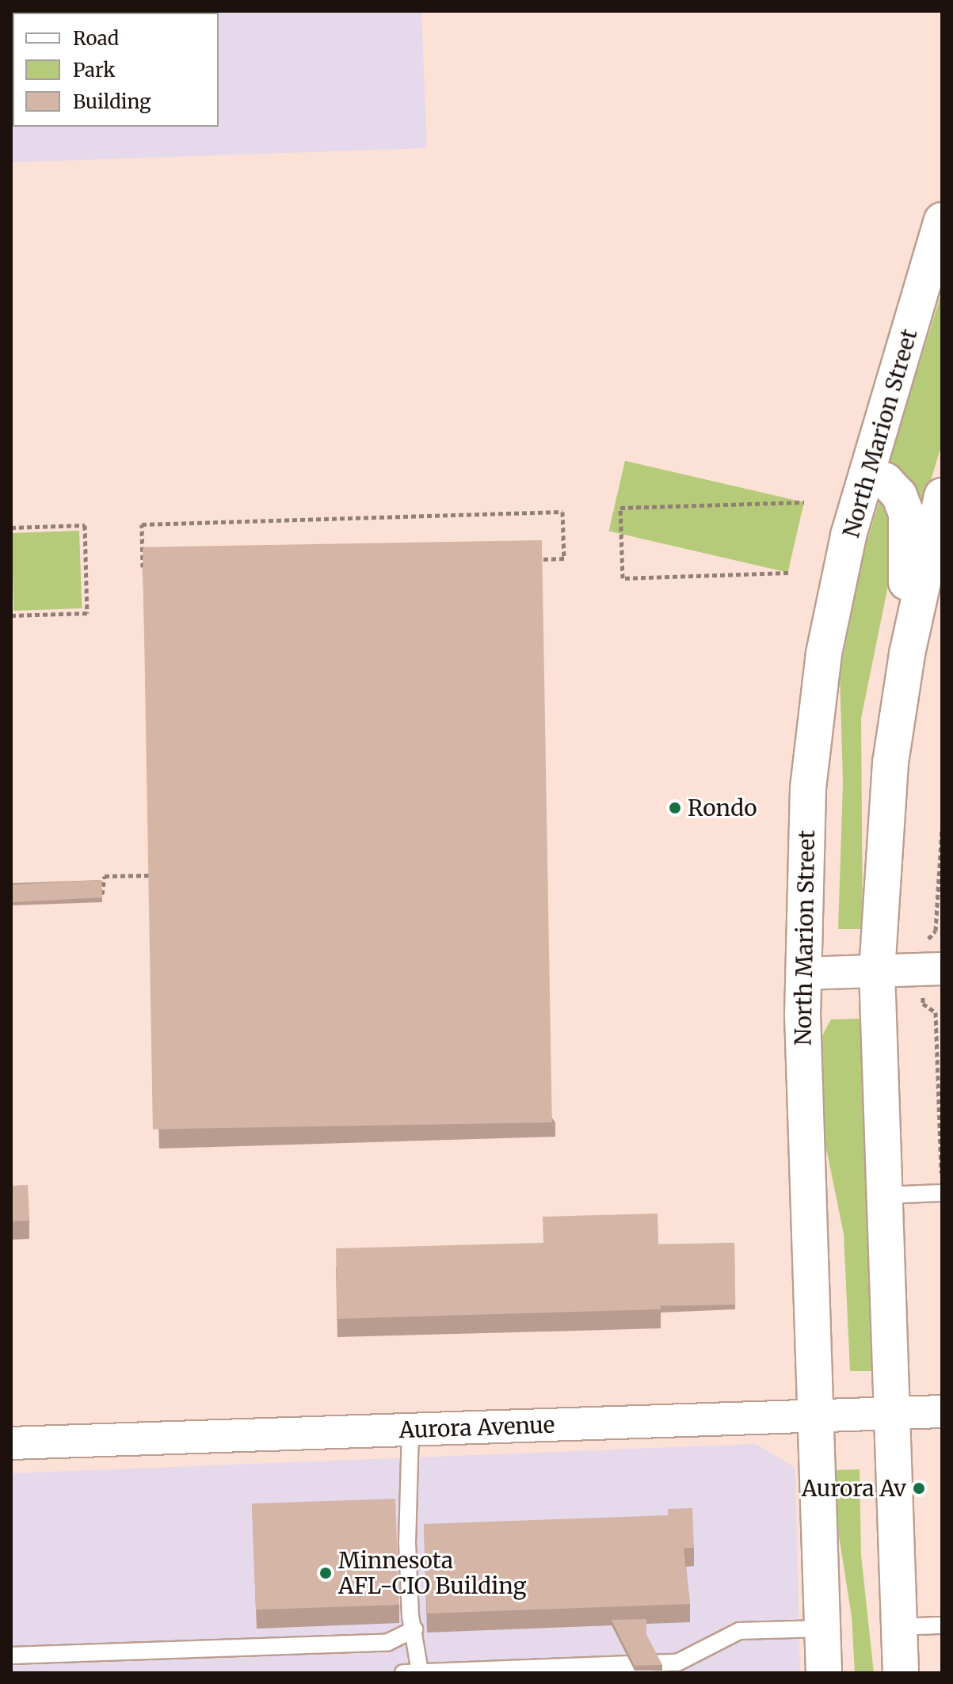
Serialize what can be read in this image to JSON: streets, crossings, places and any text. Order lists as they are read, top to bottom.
{
  "streets": {
    "main road": ["North Marion Street"],
    "street": ["Aurora Avenue"]
  },
  "crossings": [
    ["North Marion Street", "Aurora Avenue"]
  ],
  "places": ["Rondo", "Aurora Av", "Minnesota AFL-CIO Building"],
  "legend": ["Road", "Park", "Building"]
}
